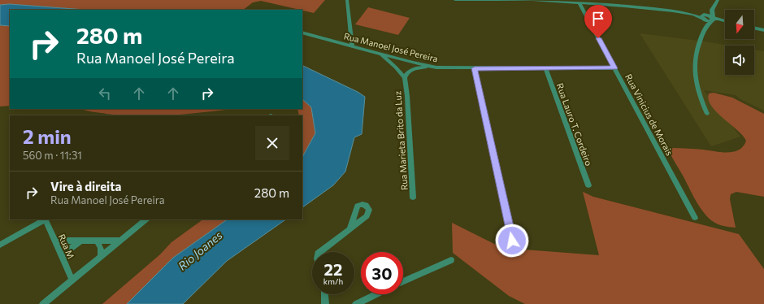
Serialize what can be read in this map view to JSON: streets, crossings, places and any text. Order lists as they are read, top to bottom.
{
  "streets": {
    "street": [
      "Rua Manoel José Pereira",
      "Rua Vinicius de Morais",
      "Rua Lauro T. Cordeiro",
      "Rua Marieta Brito da Luz",
      "Rua M"
    ]
  },
  "crossings": [
    ["Rua Manoel José Pereira", "Rua Vinicius de Morais"],
    ["Rua Manoel José Pereira", "Rua Lauro T. Cordeiro"],
    ["Rua Manoel José Pereira", "Rua Marieta Brito da Luz"]
  ],
  "water": ["Rio Joanes"],
  "north": "bottom",
  "page": {
    "turn": ["280 m", "Rua Manoel José Pereira"],
    "heading": ["2 min", "560 m · 11:31"],
    "list": [
      {
        "name": "Vire à direita",
        "note": "Rua Manoel José Pereira",
        "value": "280 m"
      }
    ],
    "speed": "22 km/h",
    "limit": "30"
  }
}
